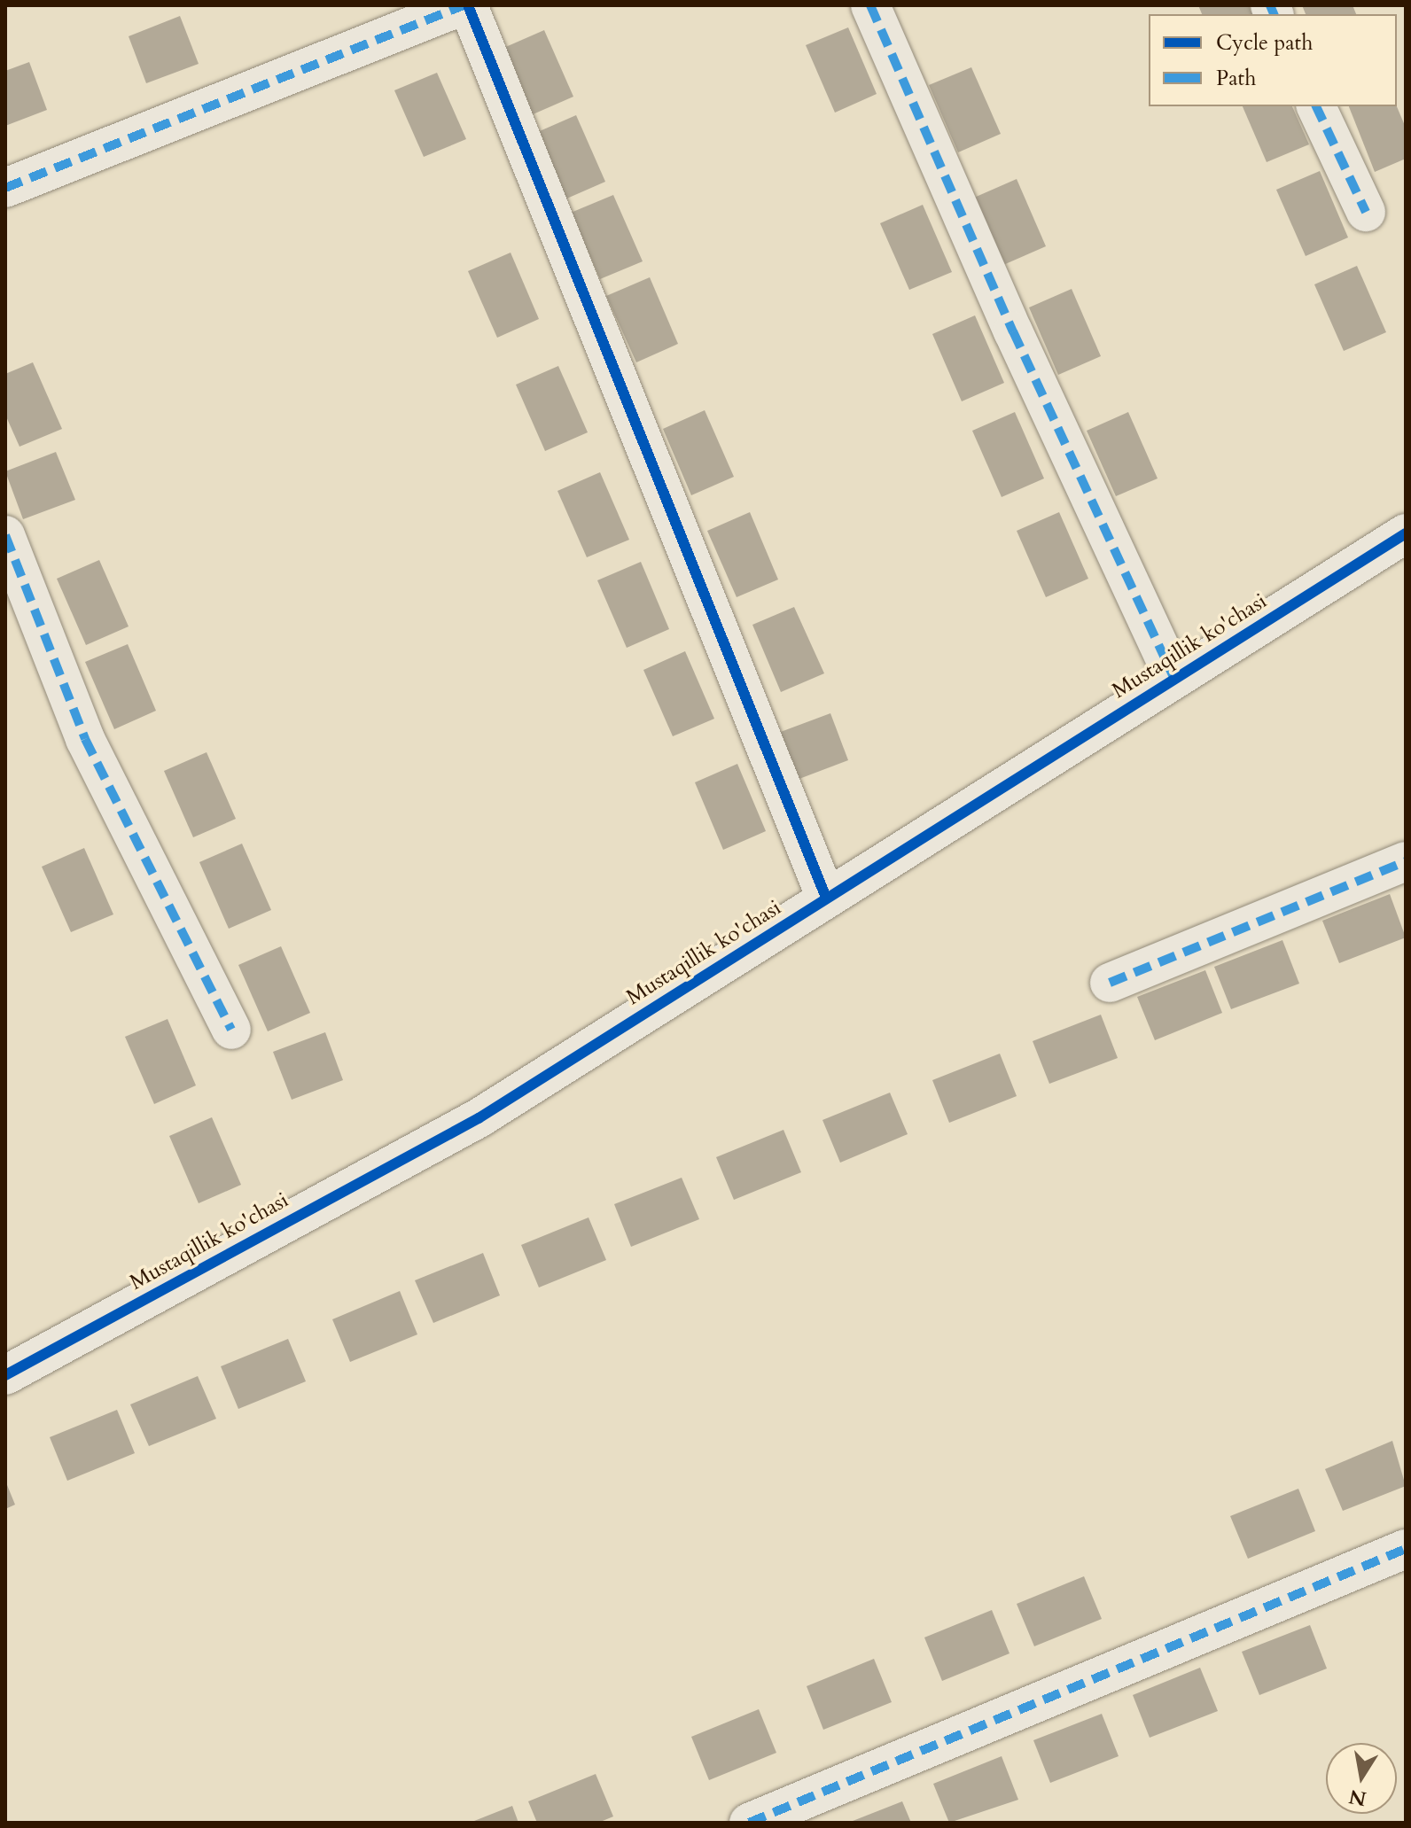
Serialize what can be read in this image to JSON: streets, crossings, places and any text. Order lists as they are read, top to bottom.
{
  "streets": {
    "street": ["Mustaqillik ko'chasi"]
  },
  "legend": ["Cycle path", "Path"],
  "north": "bottom"
}
